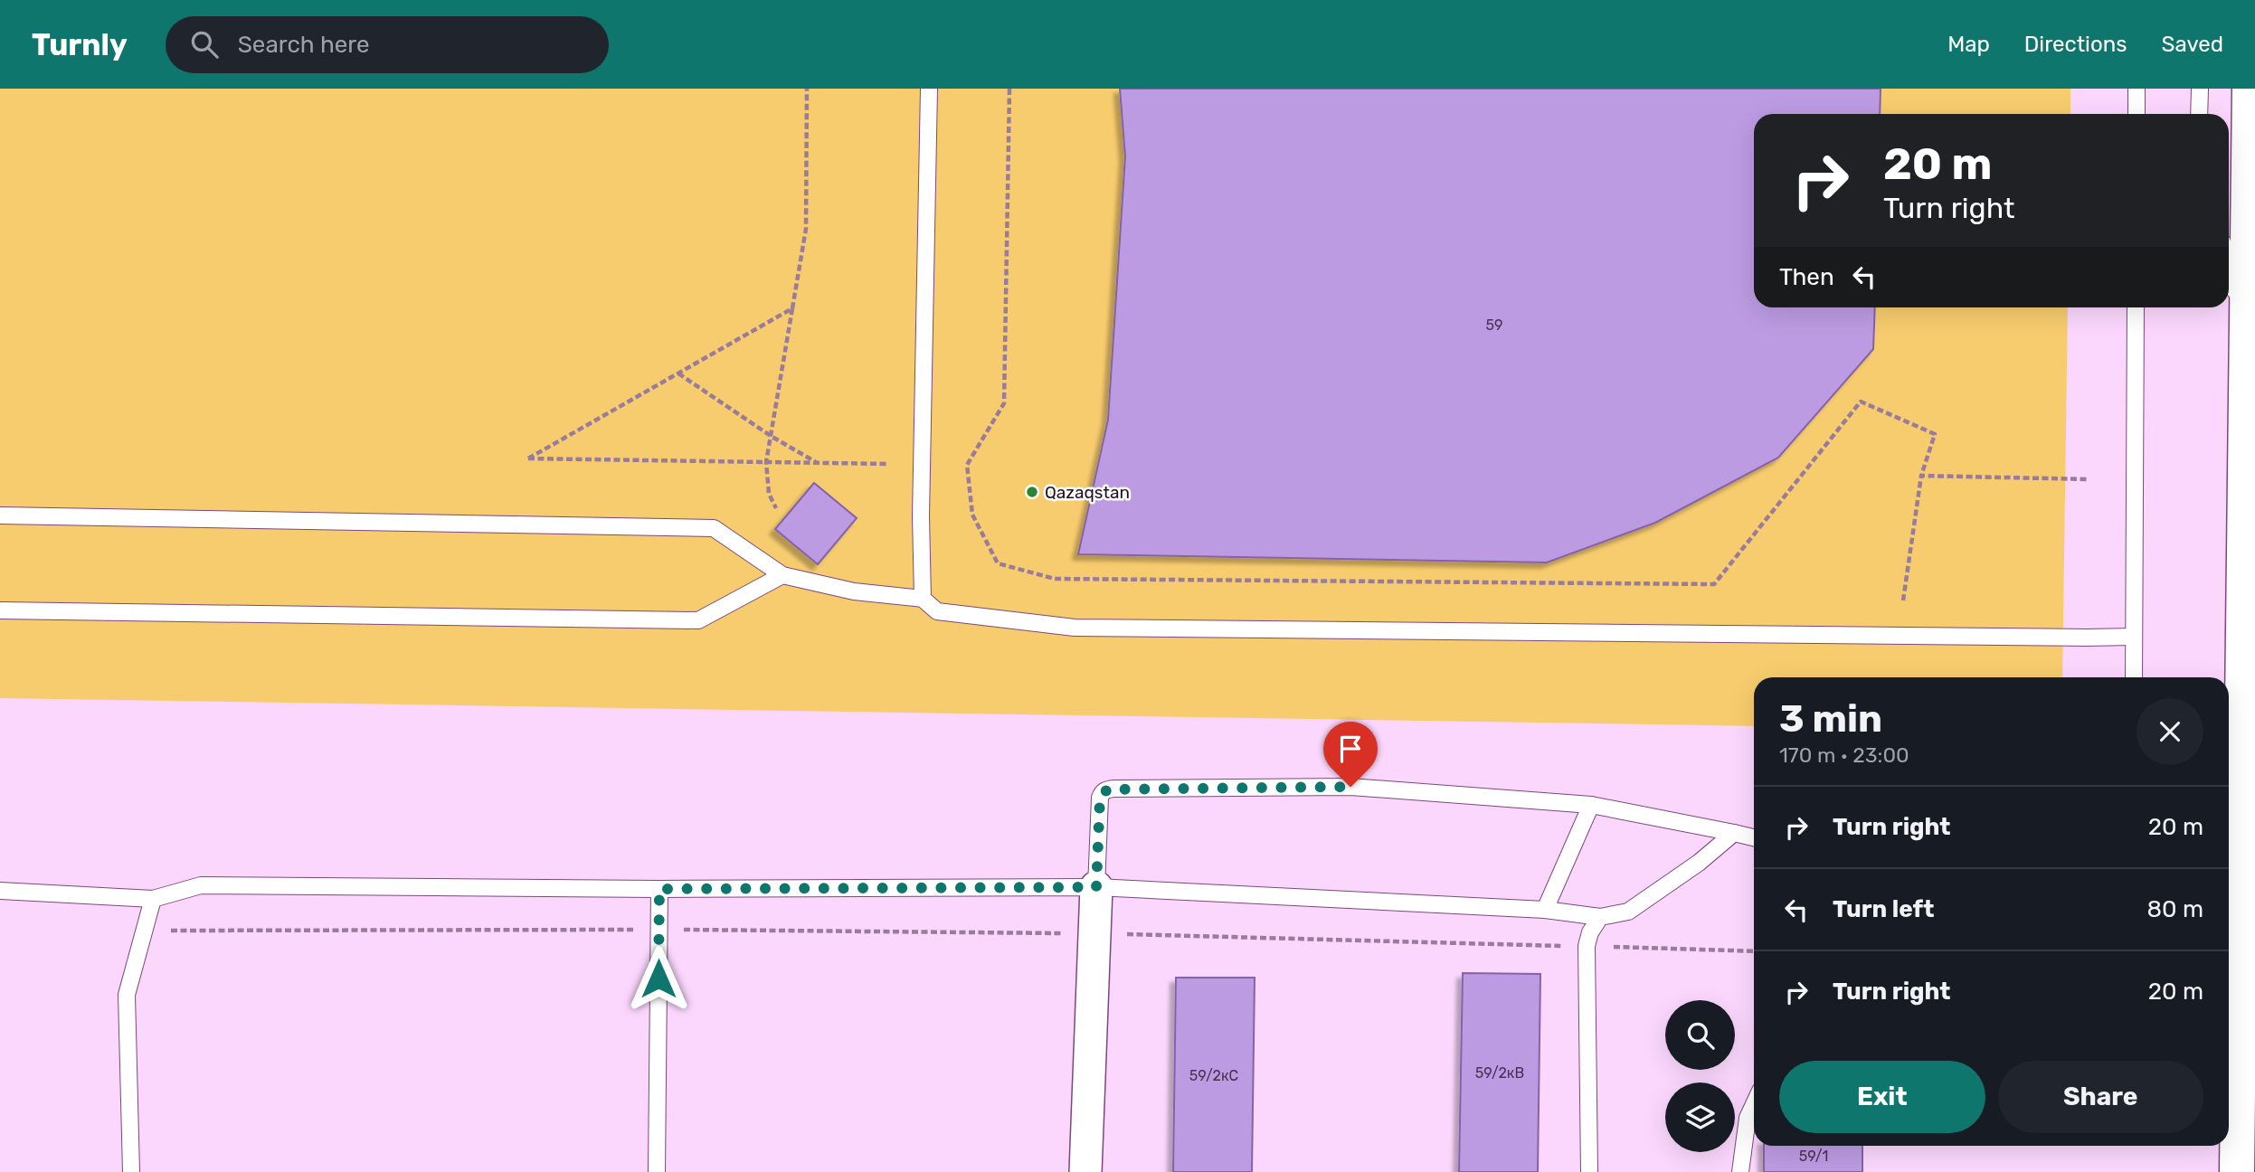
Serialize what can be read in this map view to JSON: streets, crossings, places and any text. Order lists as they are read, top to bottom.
{
  "places": ["Qazaqstan"],
  "house_numbers": [
    "59",
    "59/2кВ",
    "59/2кС",
    "59/1"
  ],
  "page": {
    "header": "Turnly",
    "search": "Search here",
    "nav": ["Map", "Directions", "Saved"],
    "turn": ["20 m", "Turn right"],
    "then": "Then",
    "heading": ["3 min", "170 m · 23:00"],
    "list": [
      {
        "name": "Turn right",
        "value": "20 m"
      },
      {
        "name": "Turn left",
        "value": "80 m"
      },
      {
        "name": "Turn right",
        "value": "20 m"
      }
    ],
    "buttons": ["Exit", "Share"]
  }
}
